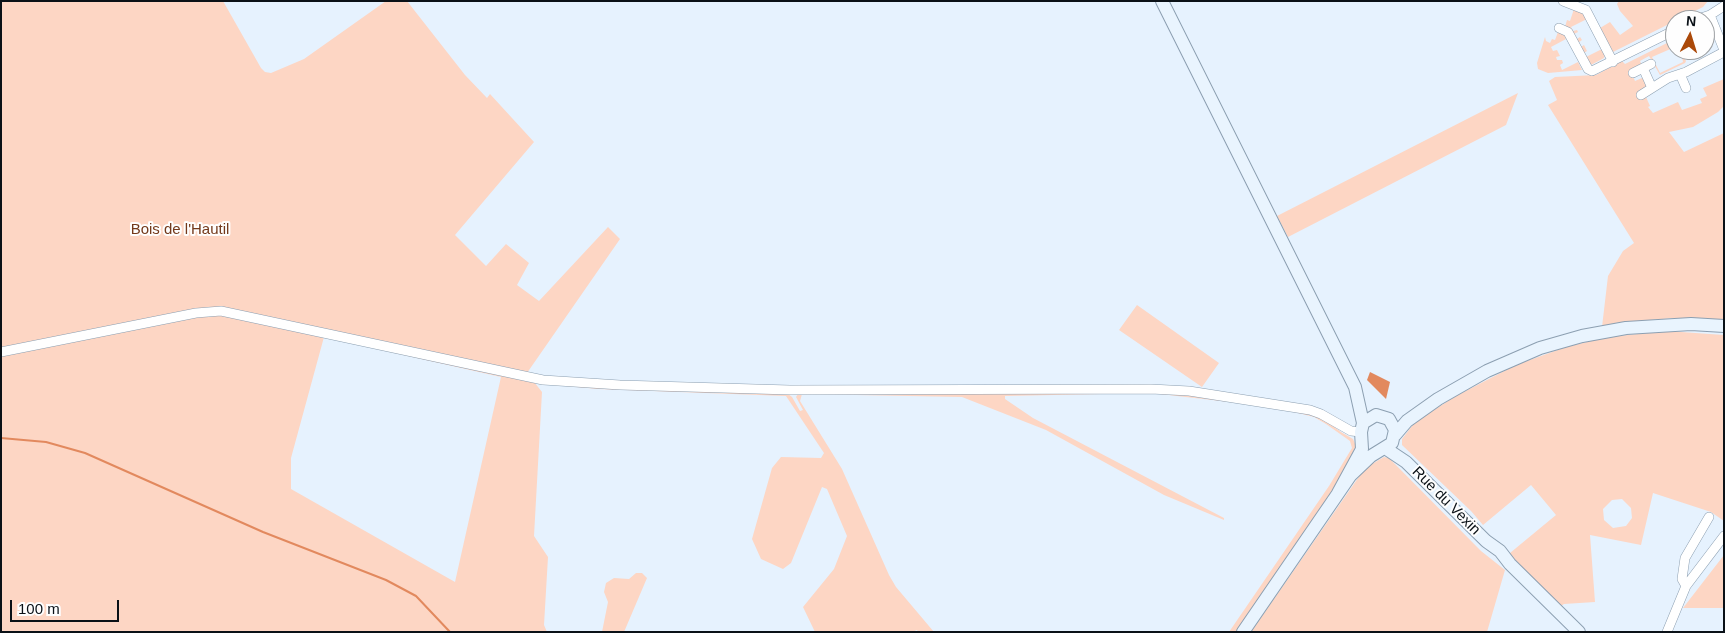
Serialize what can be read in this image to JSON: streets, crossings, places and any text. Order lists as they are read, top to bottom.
{
  "streets": {
    "main road": ["Rue du Vexin"]
  },
  "parks": ["Bois de l'Hautil"],
  "scale_bar": "100 m",
  "north": "top"
}
